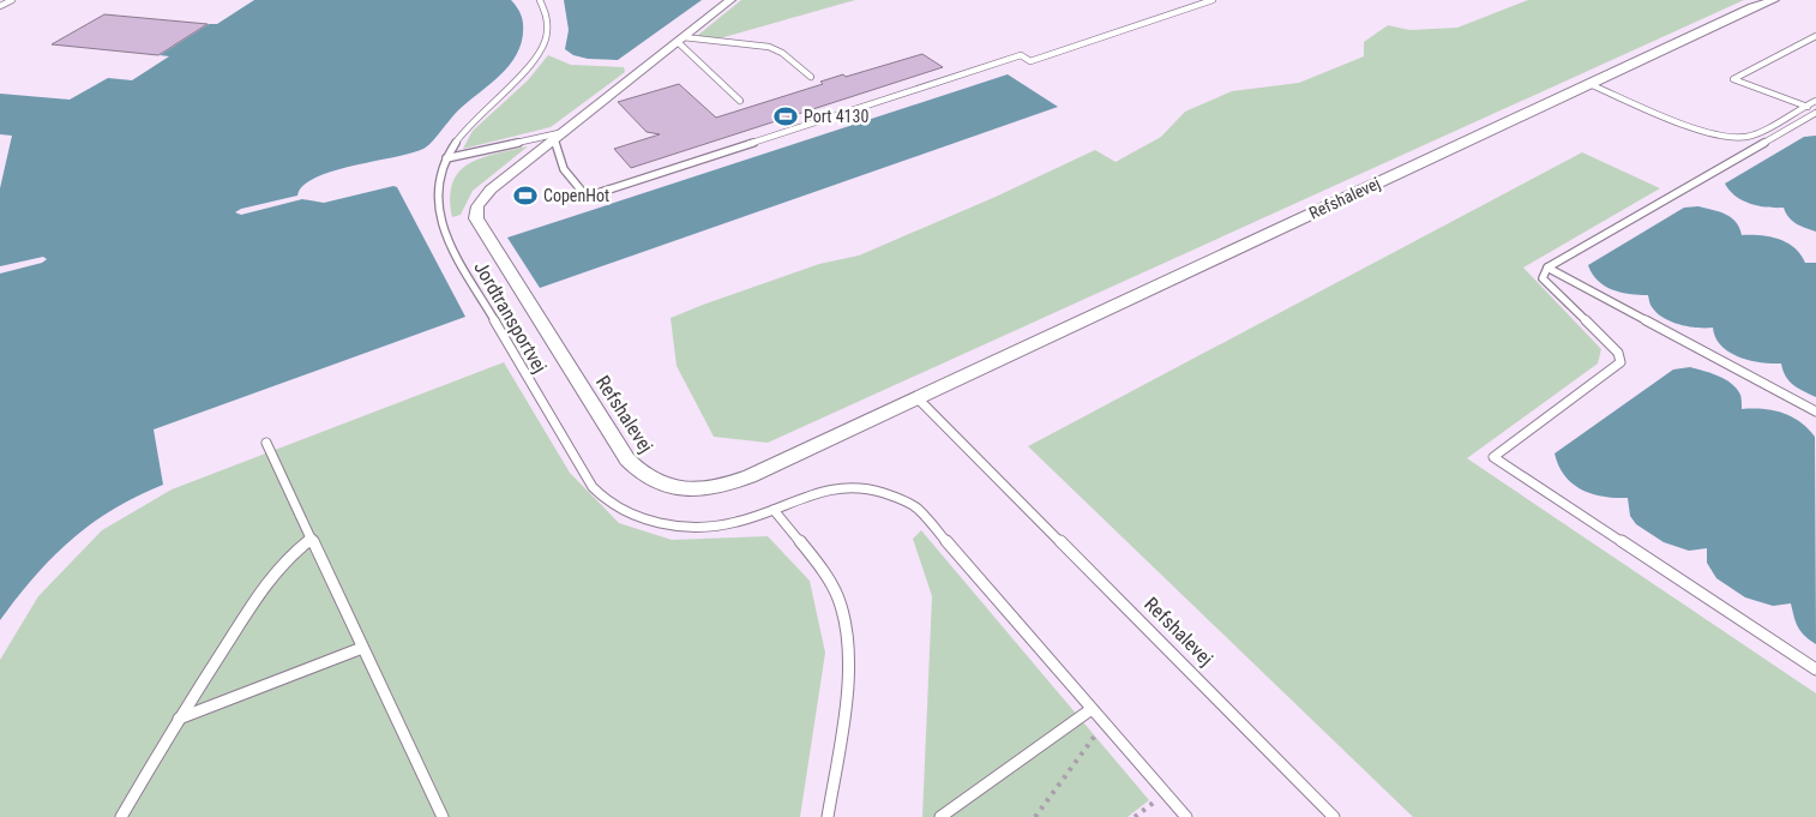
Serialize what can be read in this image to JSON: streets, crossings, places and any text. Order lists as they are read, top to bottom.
{
  "streets": {
    "street": ["Refshalevej"],
    "lane": ["Jordtransportvej"]
  },
  "places": {
    "sports": ["Port 4130", "CopenHot"]
  }
}
